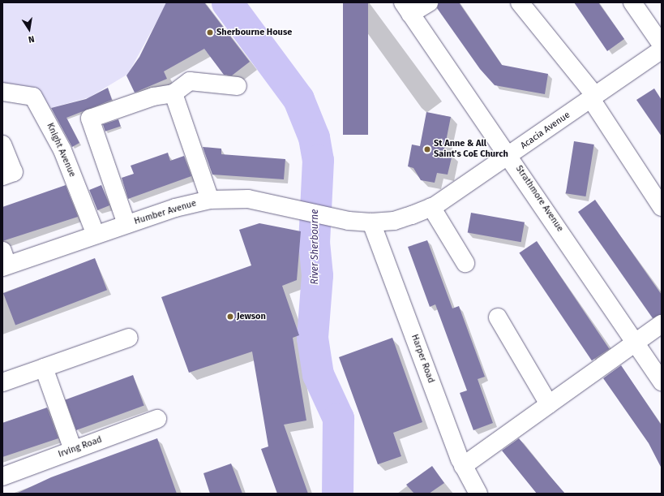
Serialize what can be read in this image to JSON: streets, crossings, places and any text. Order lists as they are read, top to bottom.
{
  "streets": {
    "street": [
      "Acacia Avenue",
      "Knight Avenue",
      "Strathmore Avenue",
      "Humber Avenue",
      "Harper Road",
      "Irving Road"
    ]
  },
  "crossings": [
    ["Acacia Avenue", "Strathmore Avenue"],
    ["Acacia Avenue", "Humber Avenue"],
    ["Acacia Avenue", "Harper Road"],
    ["Knight Avenue", "Humber Avenue"],
    ["Humber Avenue", "Harper Road"]
  ],
  "water": ["River Sherbourne"],
  "places": ["Sherbourne House", "St Anne & All Saint’s CoE Church", "Jewson"],
  "north": "bottom"
}
